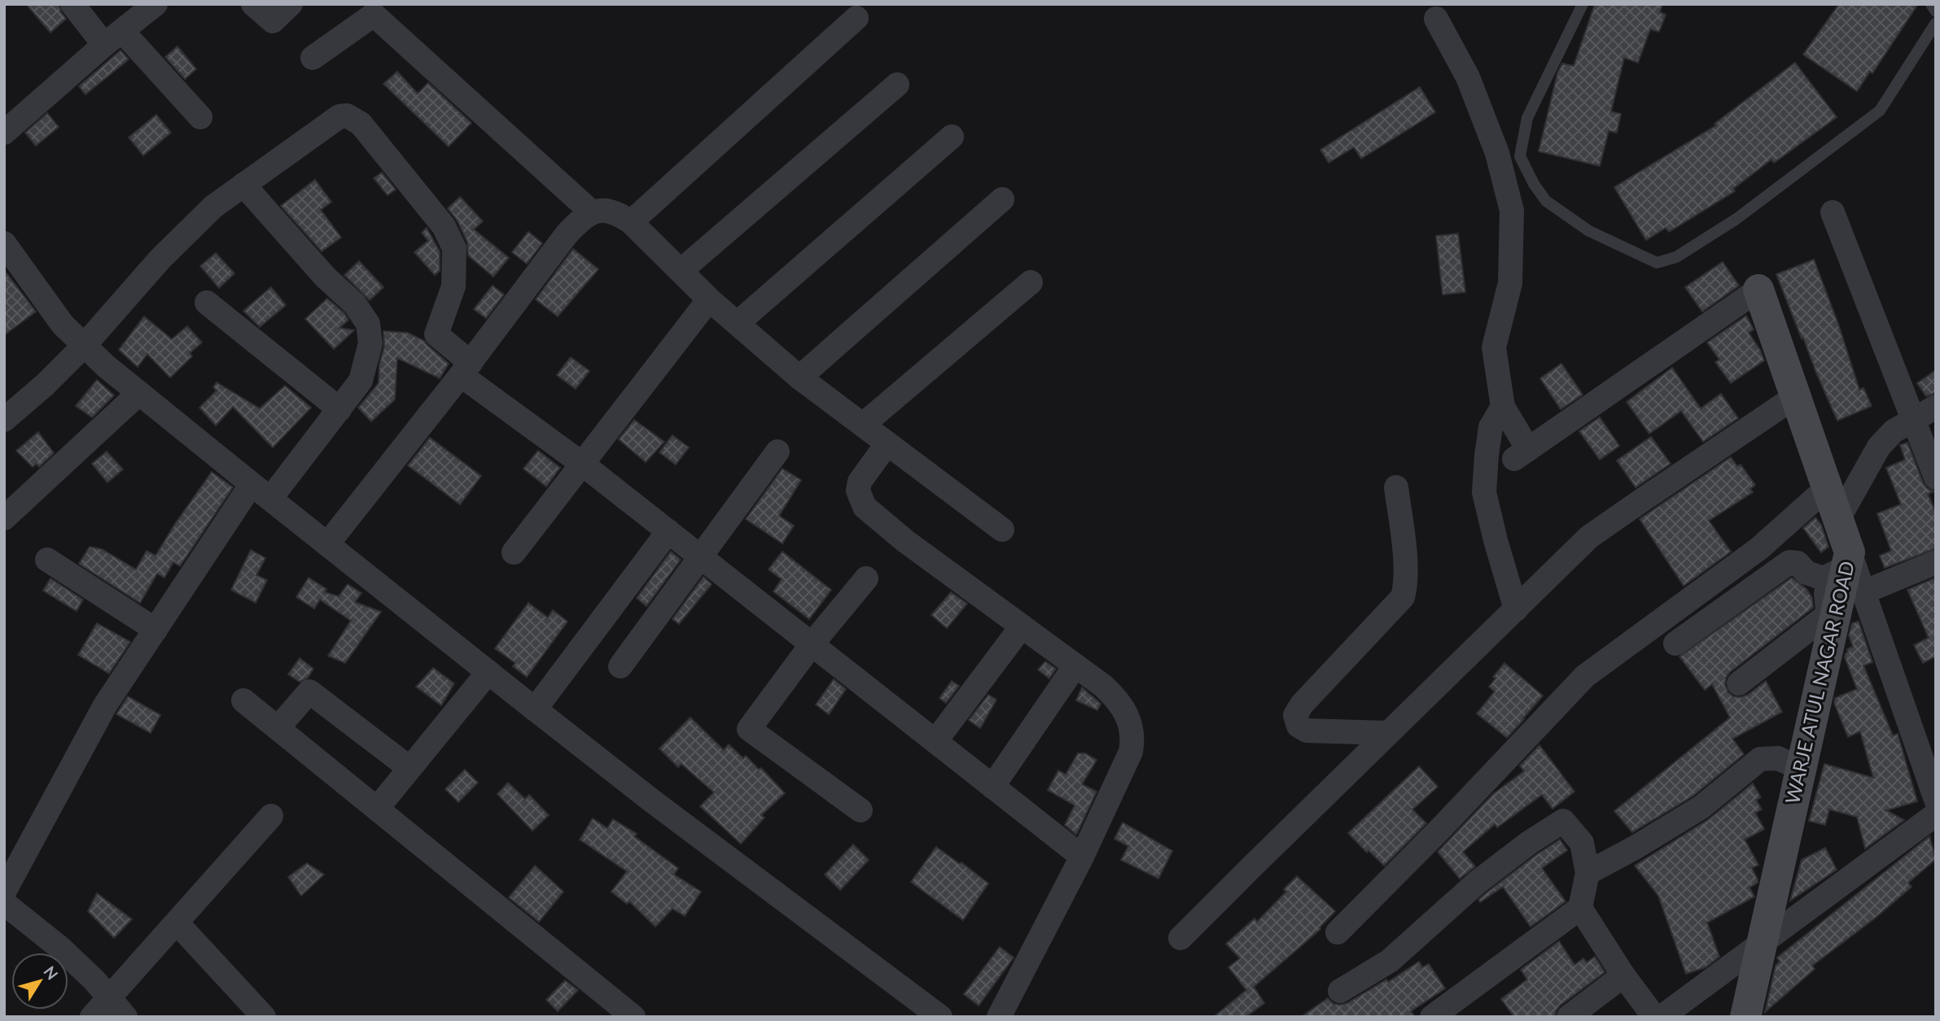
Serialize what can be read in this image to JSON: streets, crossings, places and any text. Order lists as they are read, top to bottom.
{
  "streets": {
    "street": ["WARJE ATUL NAGAR ROAD"]
  },
  "north": "top right"
}
